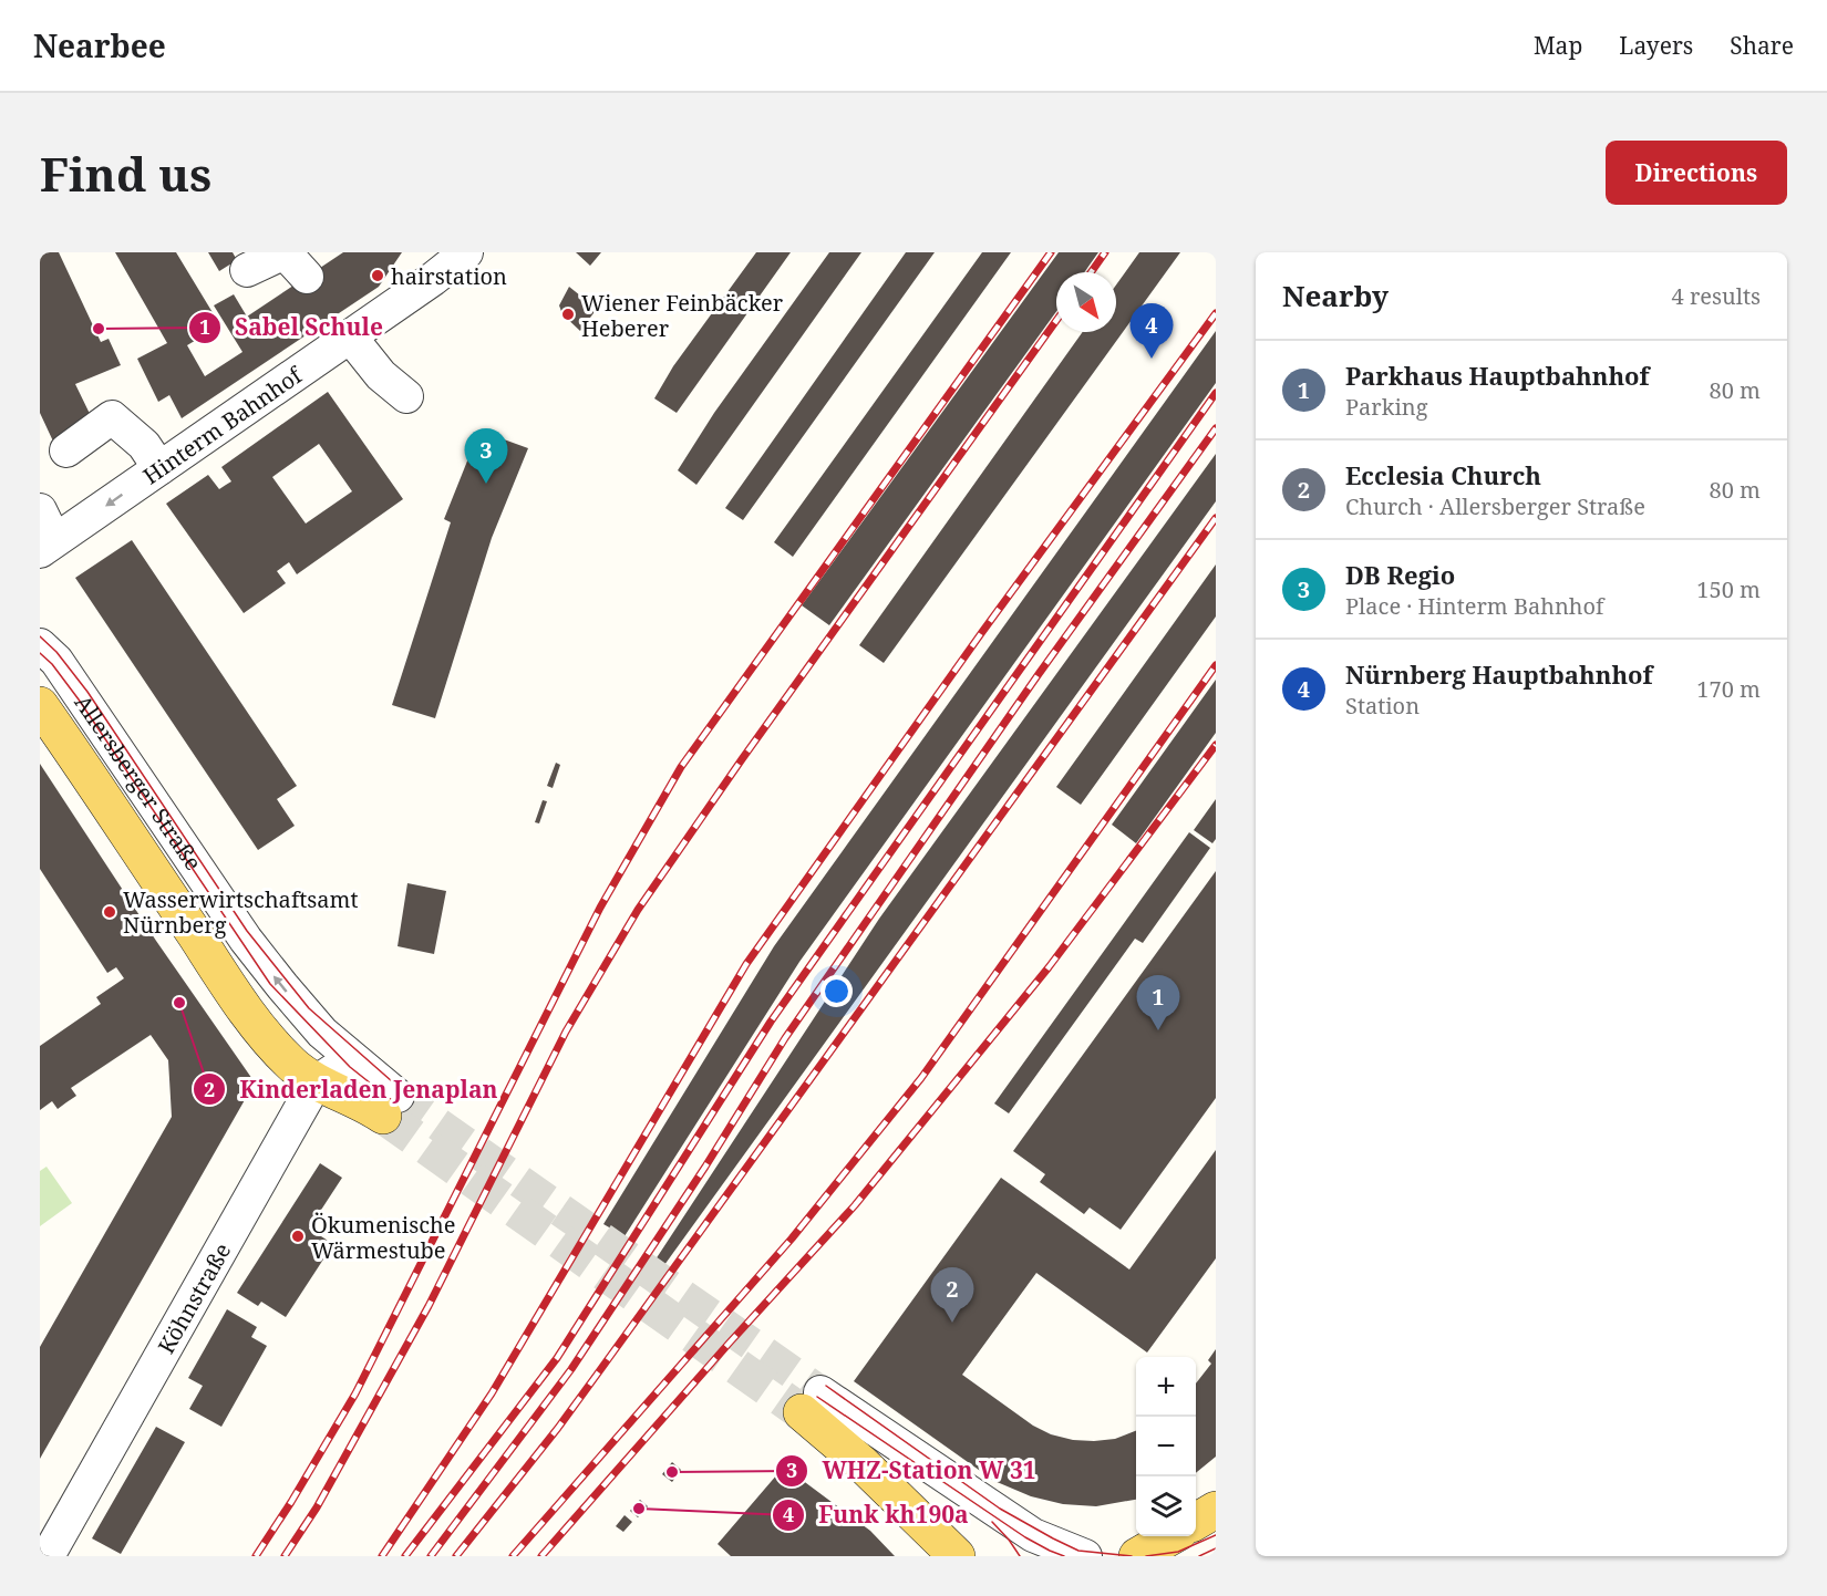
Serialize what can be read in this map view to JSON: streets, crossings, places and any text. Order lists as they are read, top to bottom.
{
  "streets": {
    "main road": ["Allersberger Straße"],
    "street": ["Hinterm Bahnhof", "Köhnstraße"]
  },
  "crossings": [
    ["Allersberger Straße", "Köhnstraße"]
  ],
  "one_way": ["Allersberger Straße"],
  "places": [
    "hairstation",
    "Wiener Feinbäcker Heberer",
    "Sabel Schule",
    "Wasserwirtschaftsamt Nürnberg",
    "Kinderladen Jenaplan",
    "Ökumenische Wärmestube",
    "WHZ-Station W 31",
    "Funk kh190a"
  ],
  "north": "bottom right",
  "page": {
    "header": "Nearbee",
    "nav": ["Map", "Layers", "Share"],
    "buttons": "Directions",
    "title": "Find us",
    "heading": ["Nearby", "4 results"],
    "pins": [
      "4",
      "3",
      "1",
      "2"
    ],
    "list": [
      {
        "mark": "1",
        "name": "Parkhaus Hauptbahnhof",
        "note": "Parking",
        "value": "80 m"
      },
      {
        "mark": "2",
        "name": "Ecclesia Church",
        "note": "Church · Allersberger Straße",
        "value": "80 m"
      },
      {
        "mark": "3",
        "name": "DB Regio",
        "note": "Place · Hinterm Bahnhof",
        "value": "150 m"
      },
      {
        "mark": "4",
        "name": "Nürnberg Hauptbahnhof",
        "note": "Station",
        "value": "170 m"
      }
    ],
    "map_buttons": ["+", "−"]
  }
}
